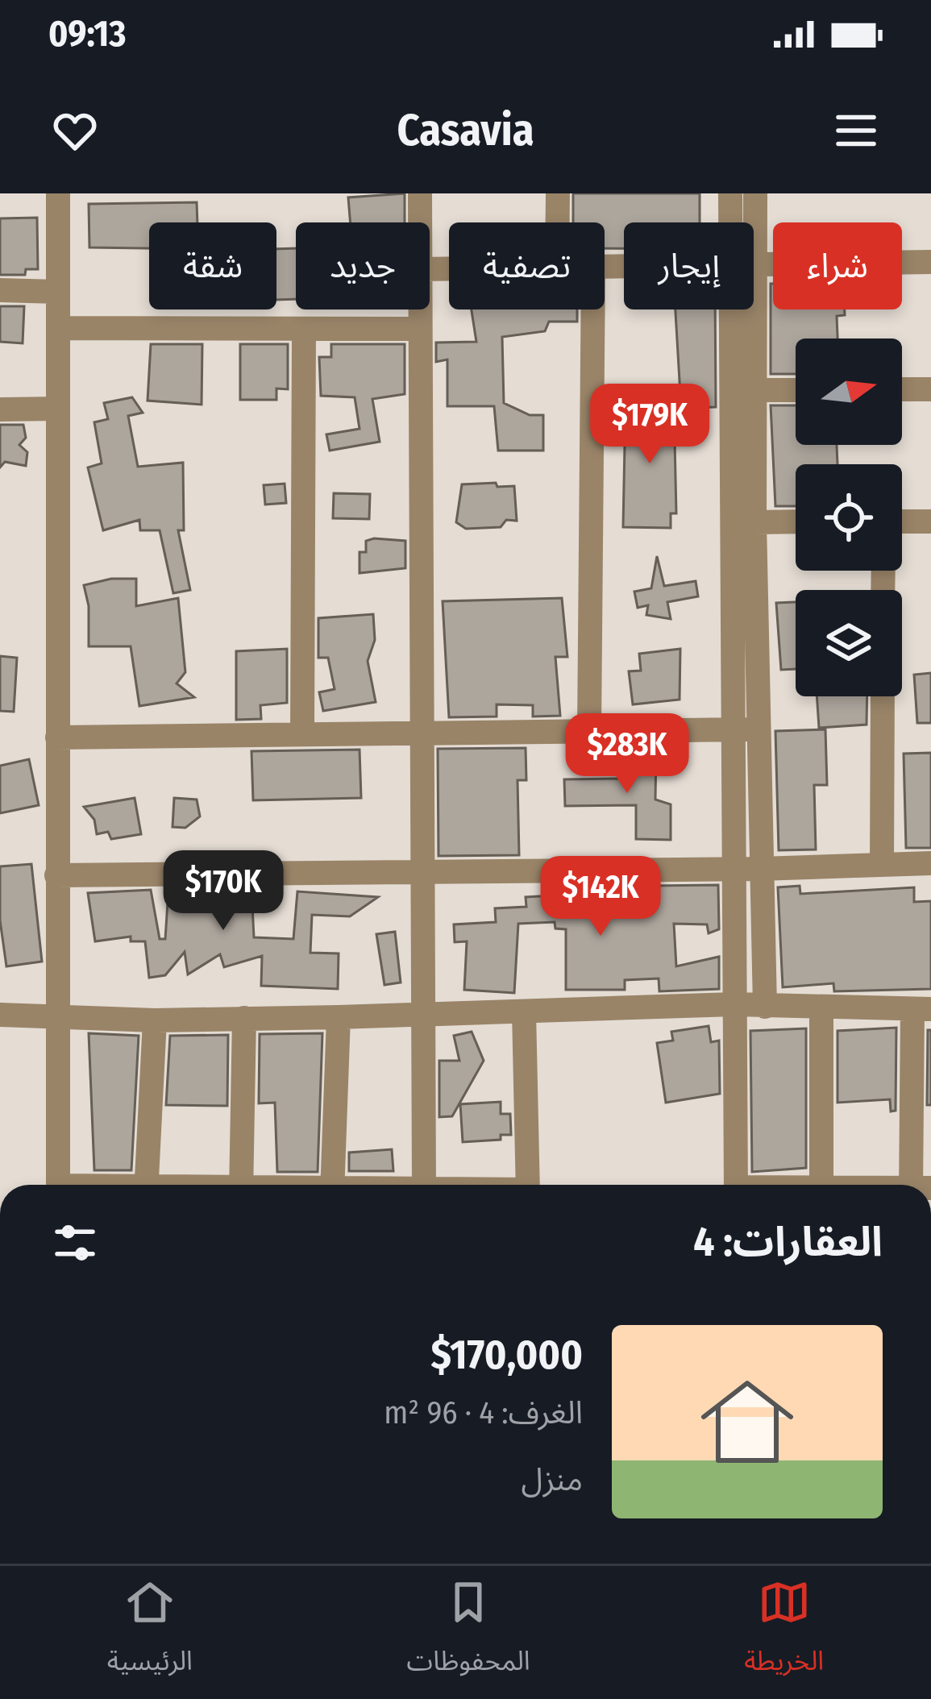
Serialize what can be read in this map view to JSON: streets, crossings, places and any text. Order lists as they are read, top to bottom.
{
  "north": "right",
  "page": {
    "status": "09:13",
    "header": "Casavia",
    "chip": [
      "شراء",
      "إيجار",
      "تصفية",
      "جديد",
      "شقة"
    ],
    "price": [
      "$179K",
      "$283K",
      "$170K",
      "$142K"
    ],
    "heading": "العقارات: 4",
    "list": [
      {
        "name": "$170,000",
        "note": "الغرف: 4 · 96 m² · منزل"
      }
    ],
    "tabs": ["الخريطة", "المحفوظات", "الرئيسية"]
  }
}
